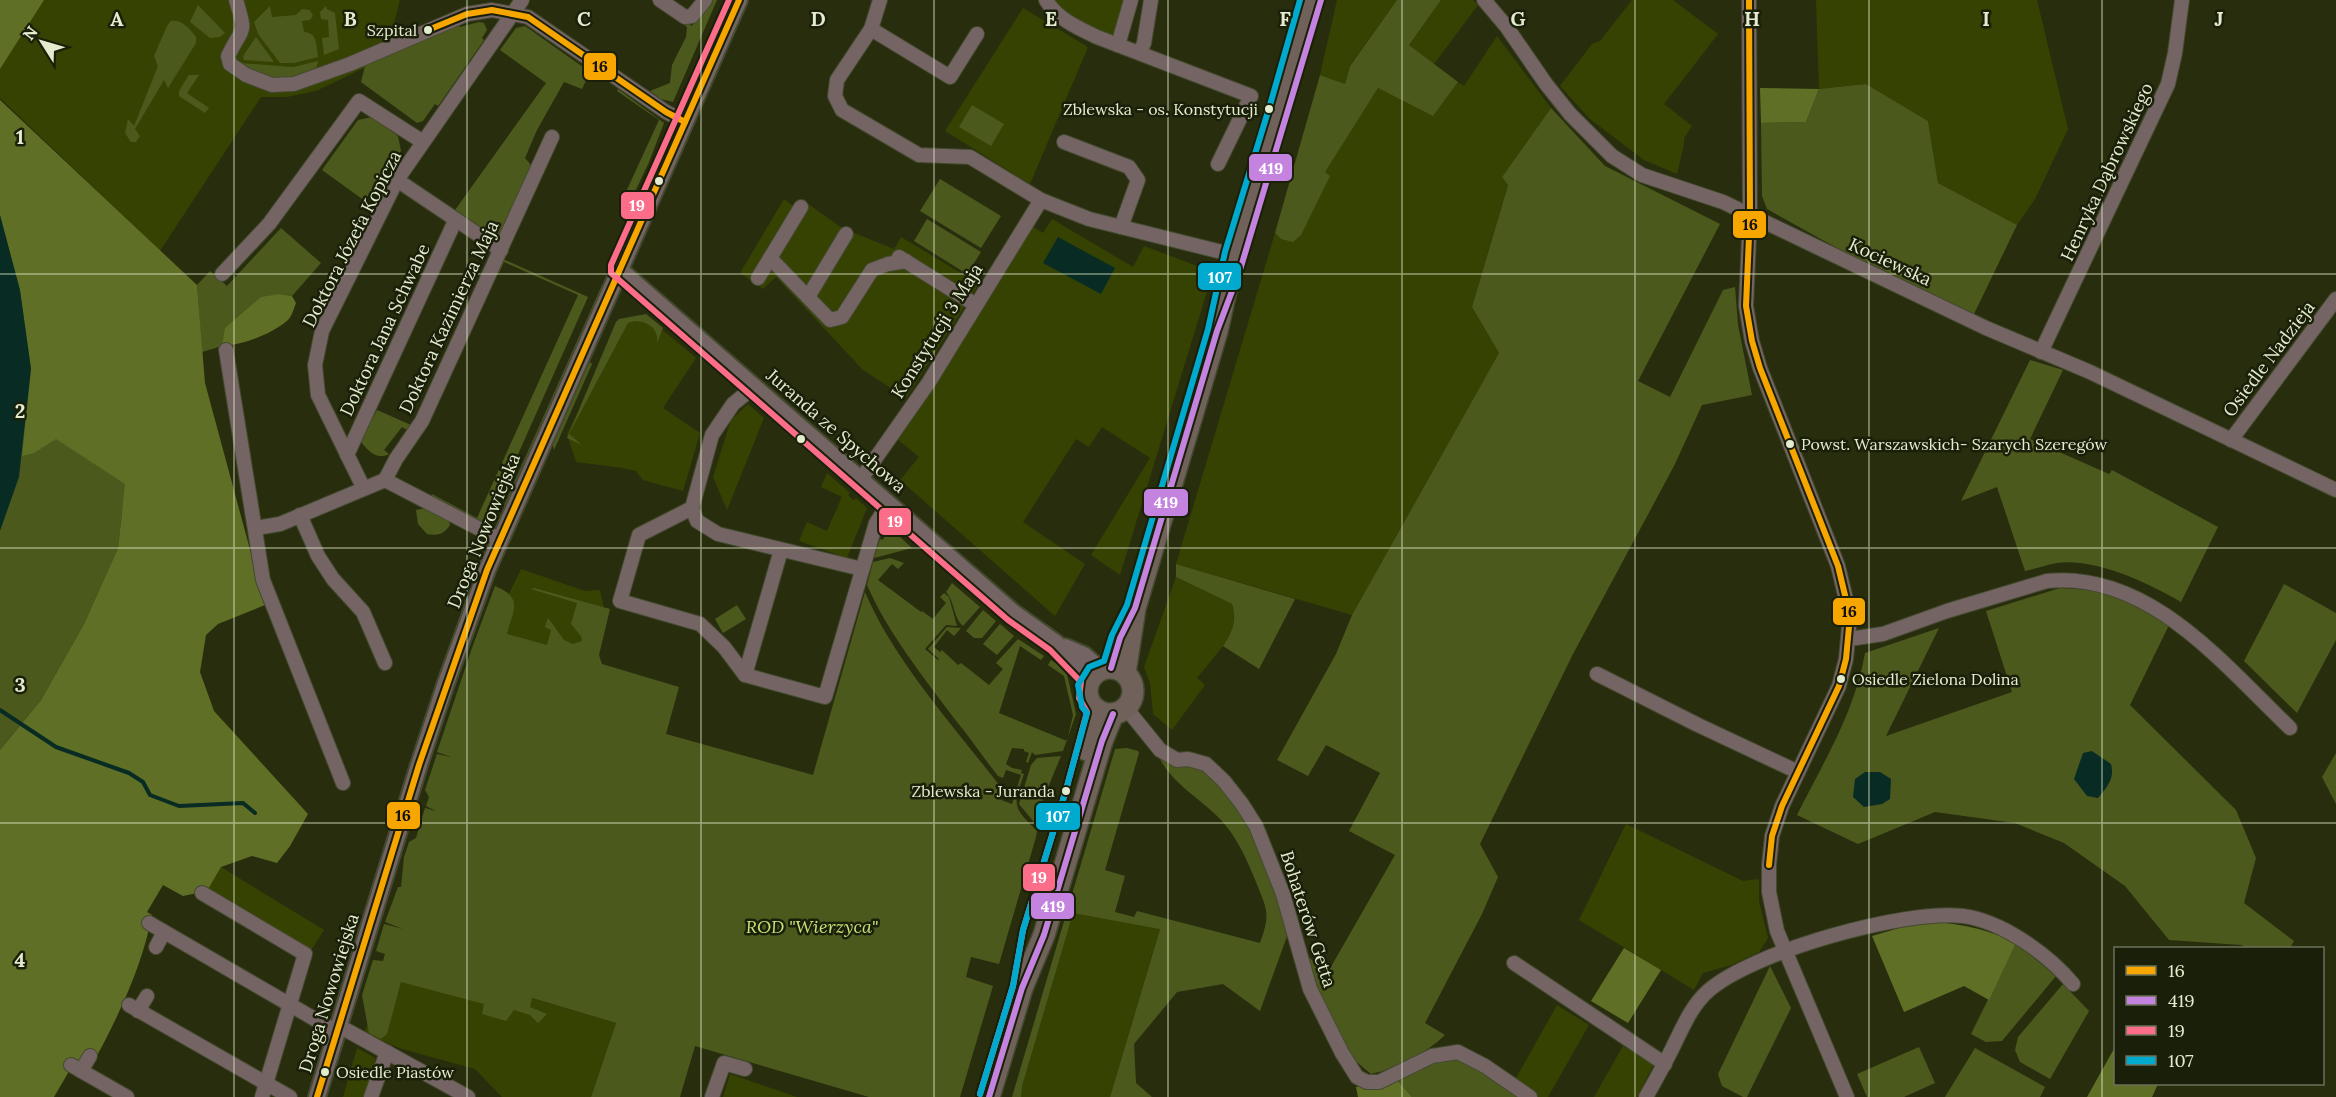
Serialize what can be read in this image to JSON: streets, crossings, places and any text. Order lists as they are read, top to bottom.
{
  "streets": {
    "street": [
      "Henryka Dąbrowskiego",
      "Doktora Józefa Kopicza",
      "Kociewska",
      "Doktora Kazimierza Maja",
      "Doktora Jana Schwabe",
      "Konstytucji 3 Maja",
      "Osiedle Nadzieja",
      "Juranda ze Spychowa",
      "Droga Nowowiejska",
      "Bohaterów Getta"
    ]
  },
  "crossings": [
    ["Henryka Dąbrowskiego", "Kociewska"],
    ["Doktora Józefa Kopicza", "Doktora Jana Schwabe"],
    ["Kociewska", "Osiedle Nadzieja"],
    ["Konstytucji 3 Maja", "Juranda ze Spychowa"],
    ["Juranda ze Spychowa", "Droga Nowowiejska"],
    ["Juranda ze Spychowa", "Bohaterów Getta"]
  ],
  "parks": ["ROD \"Wierzyca\""],
  "places": [
    "Szpital",
    "Zblewska - os. Konstytucji",
    "Powst. Warszawskich- Szarych Szeregów",
    "Osiedle Zielona Dolina",
    "Zblewska - Juranda",
    "Osiedle Piastów"
  ],
  "lines": [
    "transit line 16",
    "transit line 419",
    "transit line 19",
    "transit line 107"
  ],
  "legend": [
    "16",
    "419",
    "19",
    "107"
  ],
  "north": "top left",
  "grid": {
    "columns": [
      "A",
      "B",
      "C",
      "D",
      "E",
      "F",
      "G",
      "H",
      "I",
      "J"
    ],
    "rows": [
      "1",
      "2",
      "3",
      "4"
    ]
  }
}
